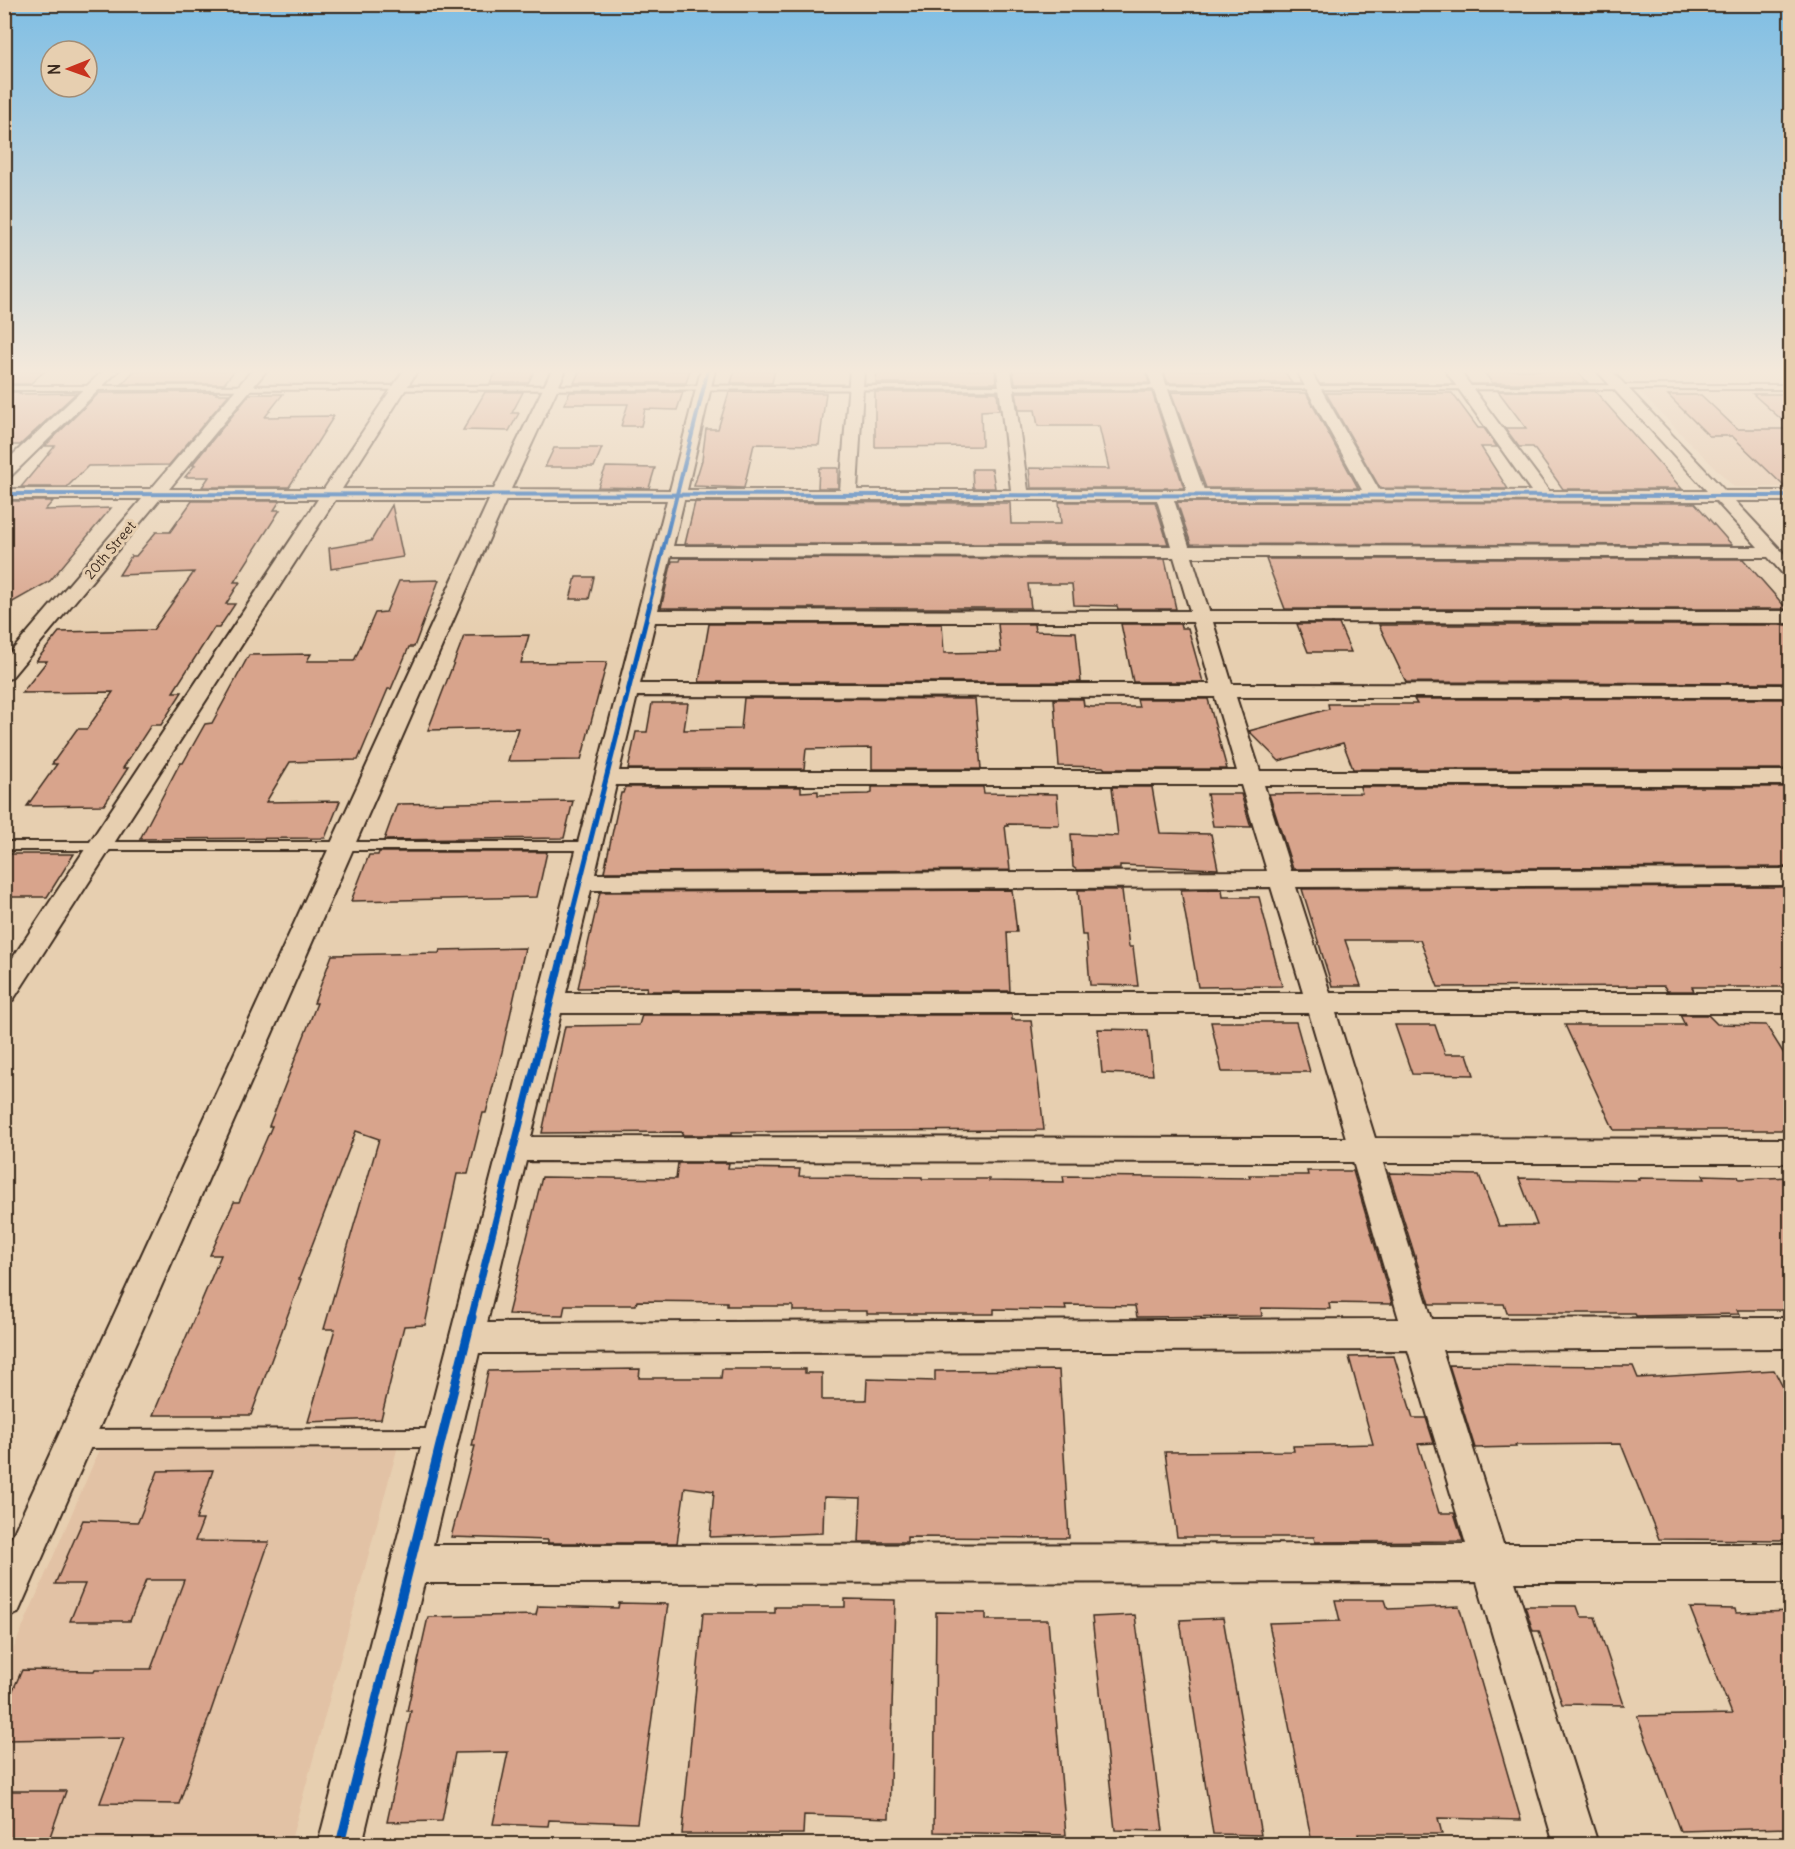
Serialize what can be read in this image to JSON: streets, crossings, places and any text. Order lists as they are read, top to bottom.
{
  "streets": {
    "street": ["20th Street"]
  },
  "north": "left"
}
